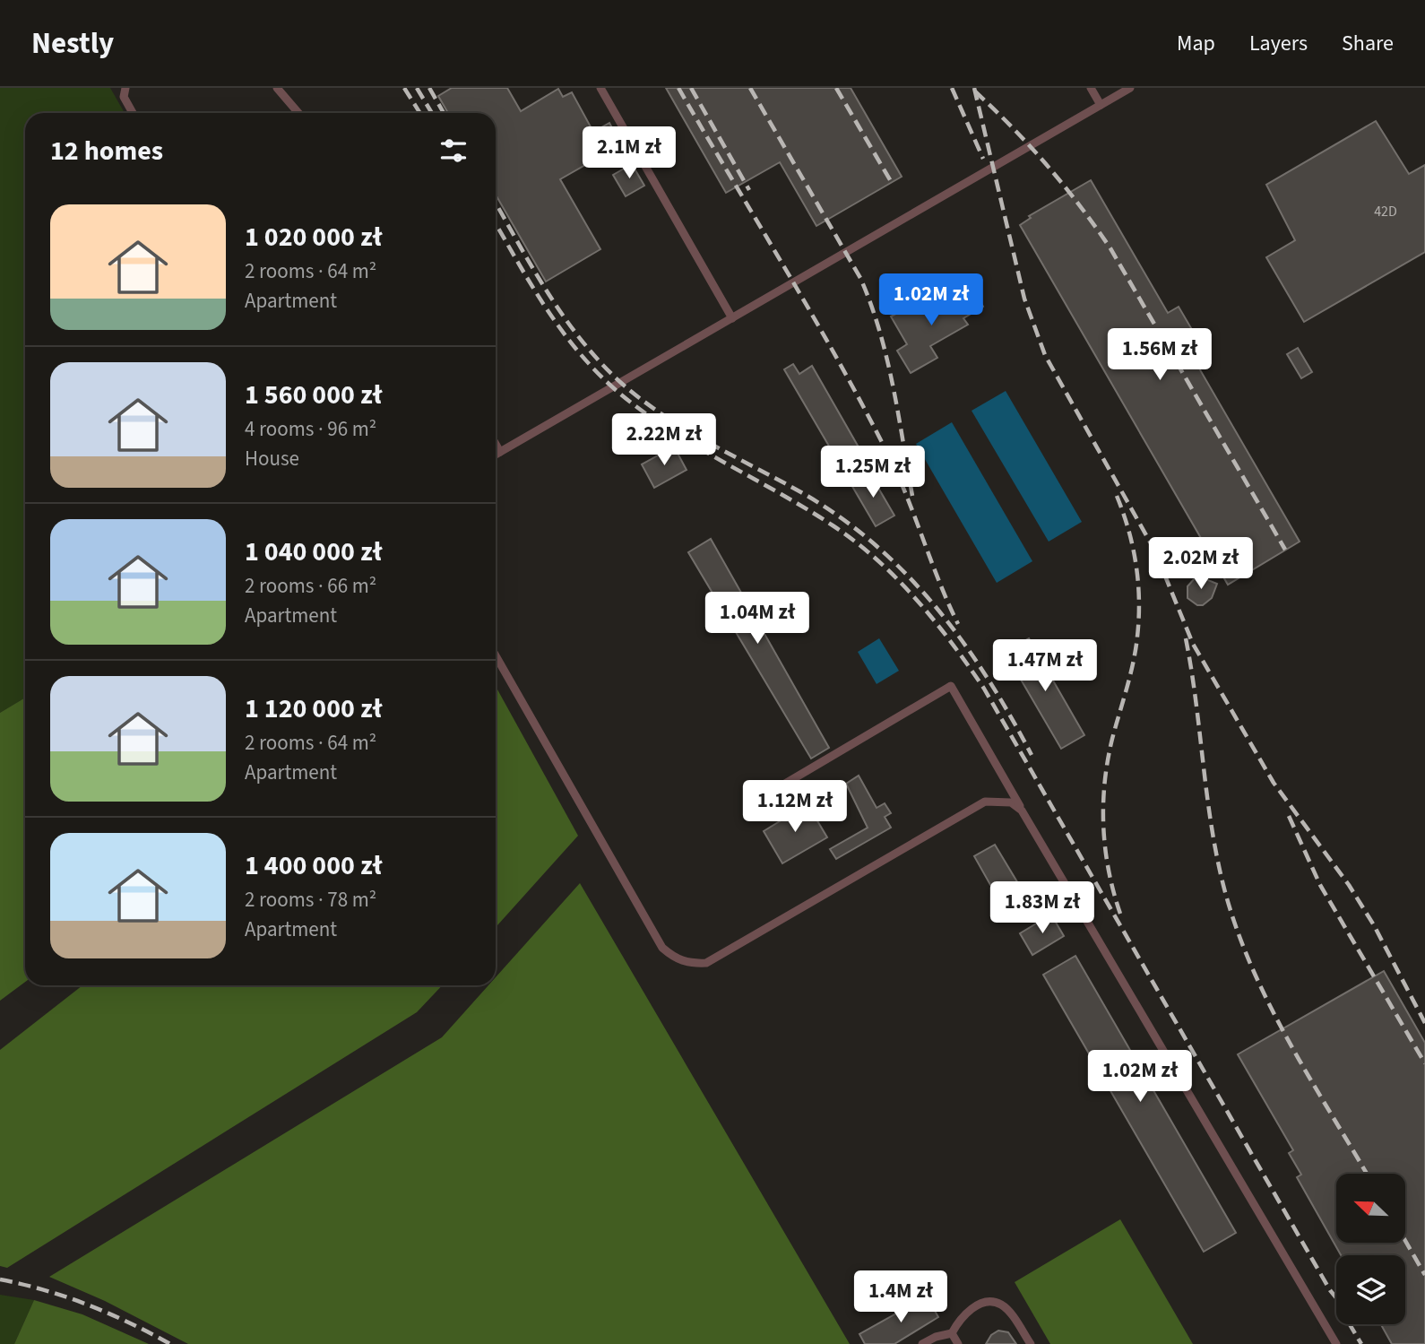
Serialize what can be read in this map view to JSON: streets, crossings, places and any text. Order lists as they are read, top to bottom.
{
  "house_numbers": ["42D"],
  "north": "top left",
  "page": {
    "header": "Nestly",
    "nav": ["Map", "Layers", "Share"],
    "heading": "12 homes",
    "price": [
      "2.1M zł",
      "1.02M zł",
      "1.56M zł",
      "2.22M zł",
      "1.25M zł",
      "2.02M zł",
      "1.04M zł",
      "1.47M zł",
      "1.12M zł",
      "1.83M zł",
      "1.02M zł",
      "1.4M zł"
    ],
    "list": [
      {
        "name": "1 020 000 zł",
        "note": "2 rooms · 64 m² · Apartment"
      },
      {
        "name": "1 560 000 zł",
        "note": "4 rooms · 96 m² · House"
      },
      {
        "name": "1 040 000 zł",
        "note": "2 rooms · 66 m² · Apartment"
      },
      {
        "name": "1 120 000 zł",
        "note": "2 rooms · 64 m² · Apartment"
      },
      {
        "name": "1 400 000 zł",
        "note": "2 rooms · 78 m² · Apartment"
      }
    ]
  }
}
